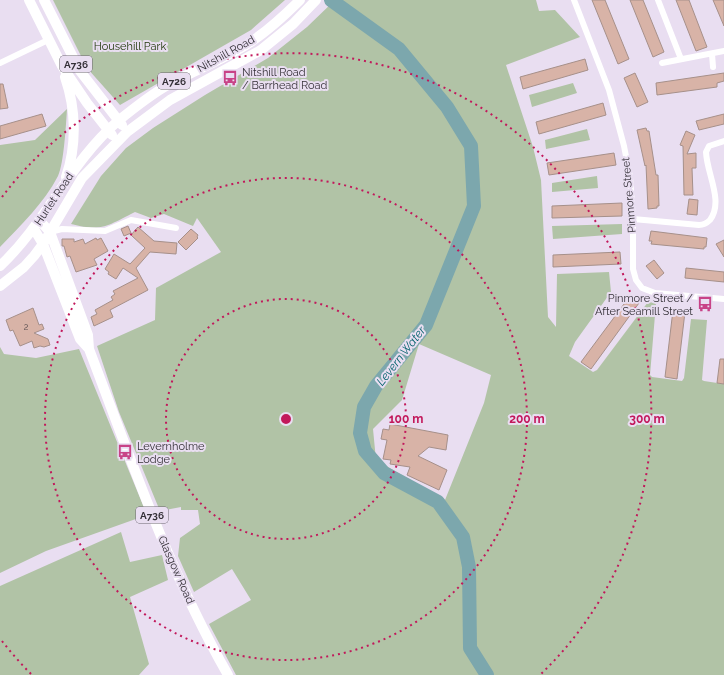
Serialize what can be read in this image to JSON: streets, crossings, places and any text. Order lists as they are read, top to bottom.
{
  "streets": {
    "main road": [
      "Nitshill Road",
      "A736",
      "A726",
      "Hurlet Road",
      "Glasgow Road"
    ],
    "street": ["Pinmore Street"]
  },
  "crossings": [
    ["Nitshill Road", "A736"],
    ["Nitshill Road", "A726"],
    ["Nitshill Road", "Hurlet Road"],
    ["A736", "Hurlet Road"],
    ["A726", "Hurlet Road"],
    ["Hurlet Road", "Glasgow Road"]
  ],
  "water": ["Levern Water"],
  "parks": ["Househill Park"],
  "places": {
    "bus stop": ["Nitshill Road / Barrhead Road", "Pinmore Street / After Seamill Street", "Levernholme Lodge"]
  },
  "house_numbers": ["2"],
  "rings": ["100 m", "200 m", "300 m"]
}
